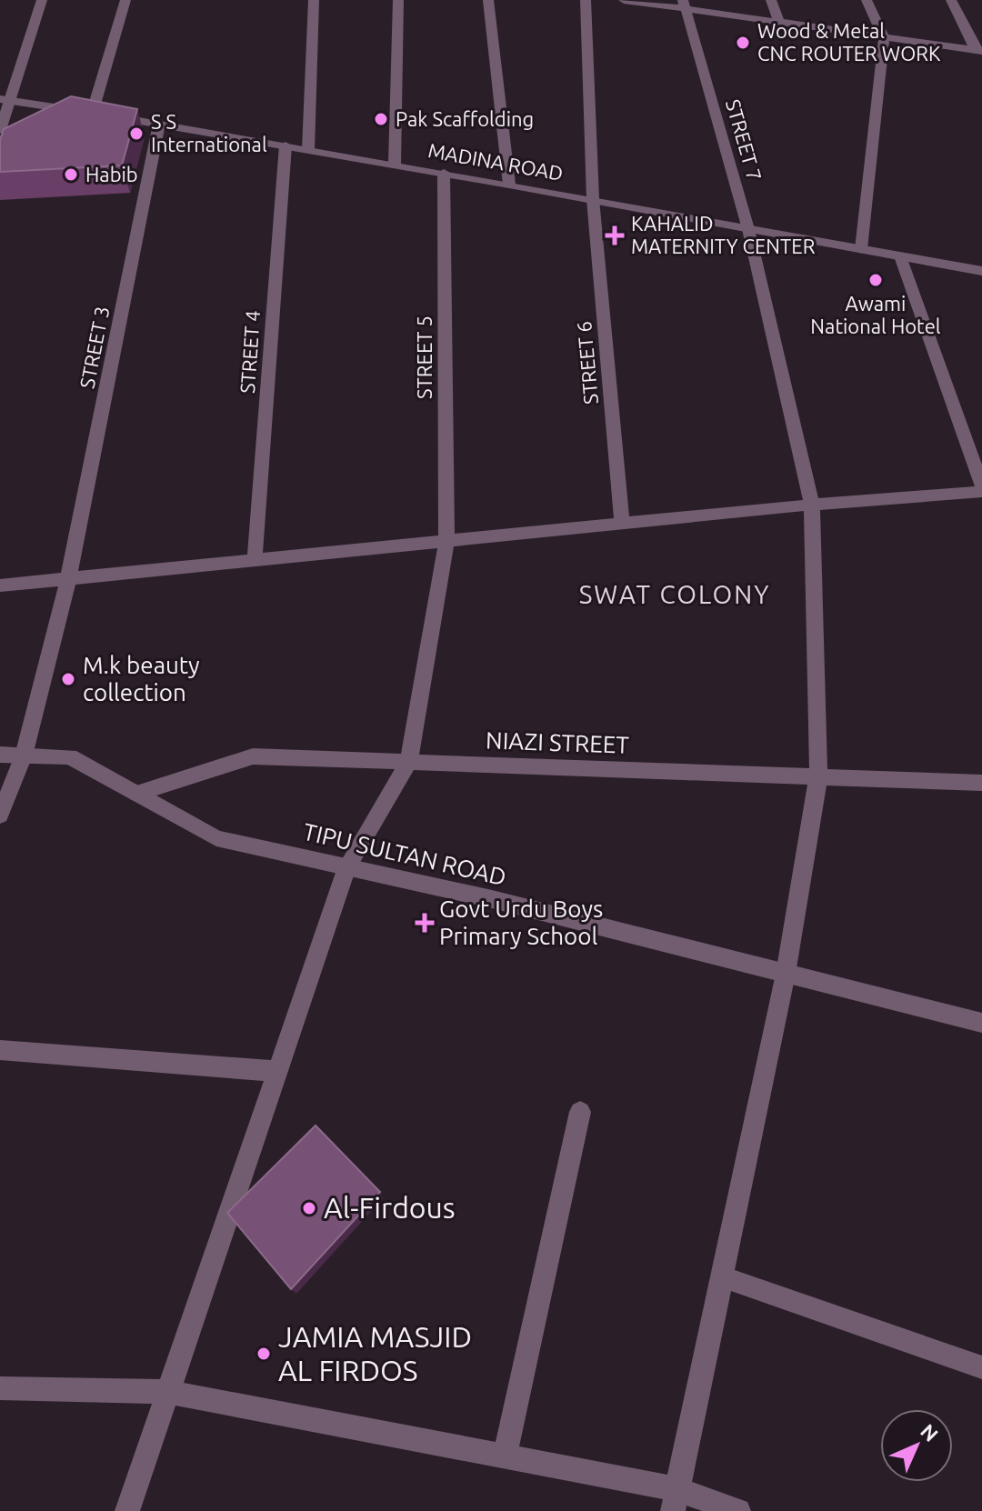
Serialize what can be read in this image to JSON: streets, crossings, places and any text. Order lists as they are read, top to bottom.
{
  "streets": {
    "street": [
      "STREET 7",
      "MADINA ROAD",
      "STREET 3",
      "STREET 4",
      "STREET 5",
      "STREET 6",
      "NIAZI STREET",
      "TIPU SULTAN ROAD"
    ]
  },
  "crossings": [
    ["STREET 7", "MADINA ROAD"],
    ["STREET 7", "NIAZI STREET"],
    ["STREET 7", "TIPU SULTAN ROAD"],
    ["MADINA ROAD", "STREET 3"],
    ["MADINA ROAD", "STREET 4"],
    ["MADINA ROAD", "STREET 5"],
    ["MADINA ROAD", "STREET 6"],
    ["STREET 3", "TIPU SULTAN ROAD"],
    ["STREET 5", "NIAZI STREET"],
    ["NIAZI STREET", "TIPU SULTAN ROAD"]
  ],
  "districts": ["SWAT COLONY"],
  "places": {
    "other": [
      "Wood & Metal CNC ROUTER WORK",
      "Pak Scaffolding",
      "S S International",
      "Habib",
      "Awami National Hotel",
      "M.k beauty collection",
      "Al-Firdous",
      "JAMIA MASJID AL FIRDOS"
    ],
    "health": ["KAHALID MATERNITY CENTER", "Govt Urdu Boys Primary School"]
  },
  "north": "top right"
}
